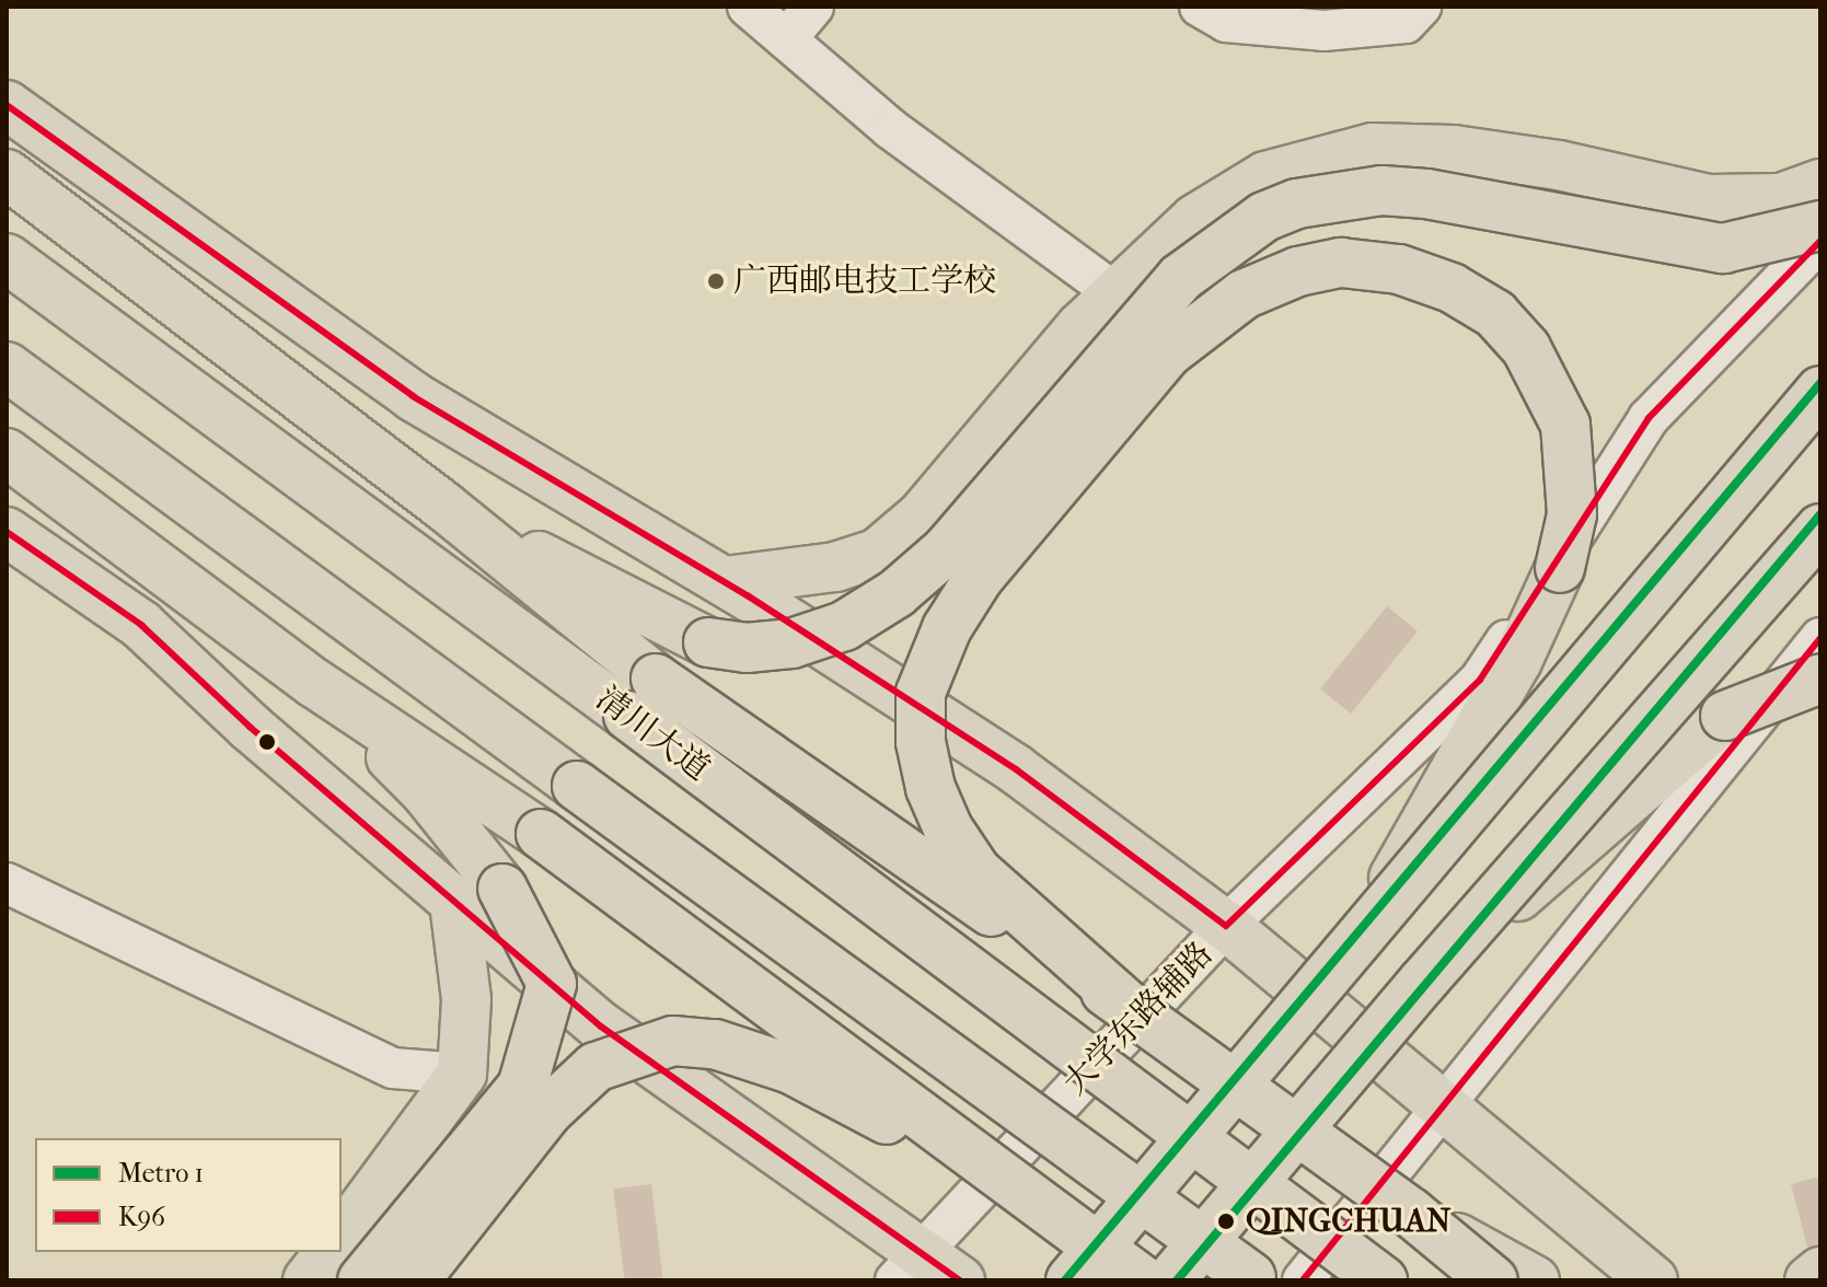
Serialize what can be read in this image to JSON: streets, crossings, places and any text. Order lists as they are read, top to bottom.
{
  "streets": {
    "main road": ["清川大道"],
    "street": ["大学东路辅路"]
  },
  "places": ["广西邮电技工学校", "QINGCHUAN"],
  "lines": ["transit line K96", "metro line 1"],
  "legend": ["Metro 1", "K96"]
}
